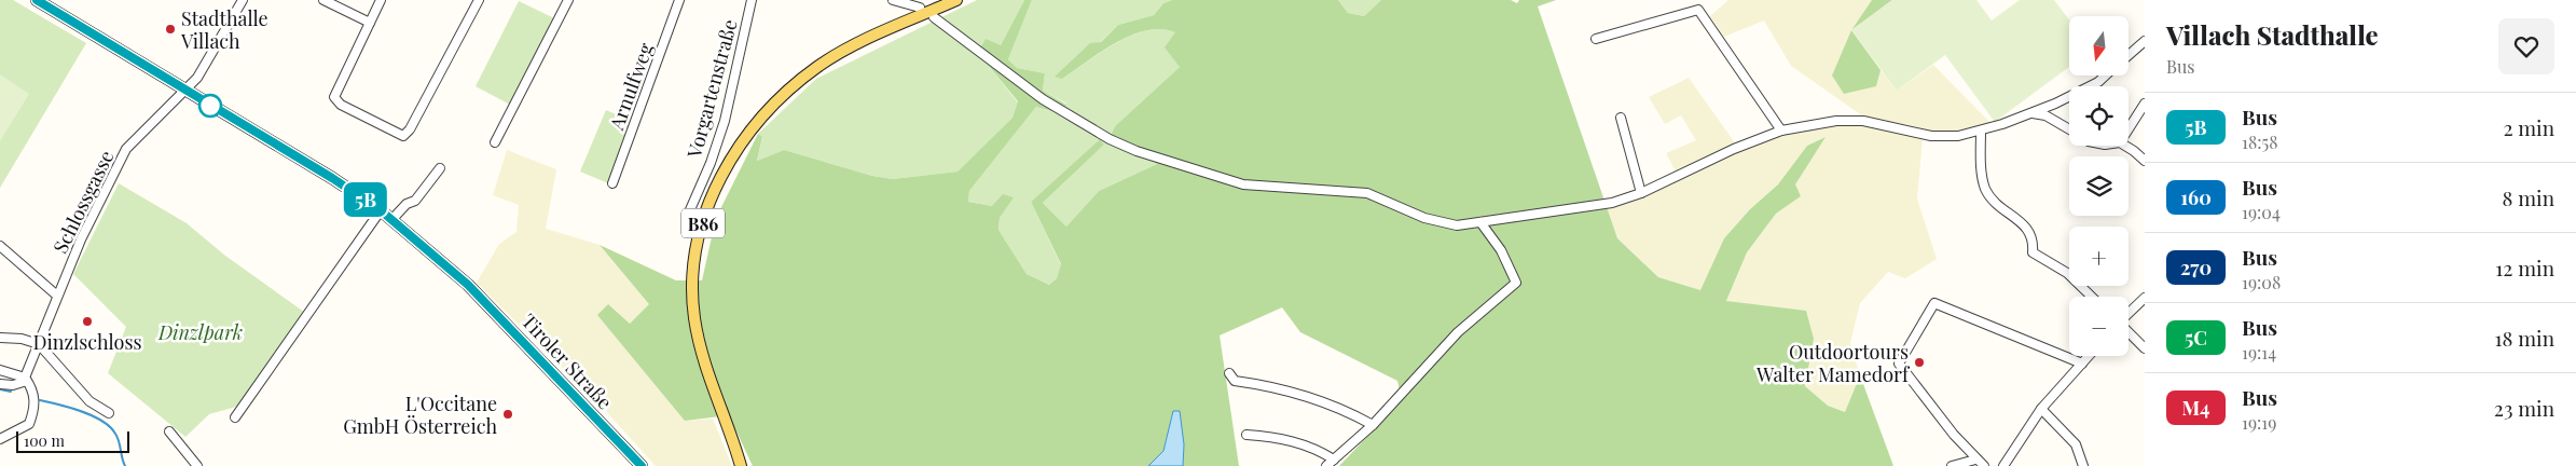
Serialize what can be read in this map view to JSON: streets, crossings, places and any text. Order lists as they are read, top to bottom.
{
  "streets": {
    "main road": ["B86", "Tiroler Straße"],
    "street": ["Arnulfweg", "Vorgartenstraße", "Schlossgasse"]
  },
  "crossings": [
    ["Schlossgasse", "Tiroler Straße"]
  ],
  "parks": ["Dinzlpark"],
  "places": [
    "Stadthalle Villach",
    "Dinzlschloss",
    "Outdoortours Walter Mamedorf",
    "L'Occitane GmbH Österreich"
  ],
  "lines": ["bus line 5B"],
  "scale_bar": "100 m",
  "north": "bottom",
  "page": {
    "on_map": "5B",
    "heading": ["Villach Stadthalle", "Bus"],
    "map_buttons": ["+", "−"],
    "list": [
      {
        "mark": "5B",
        "name": "Bus",
        "note": "18:58",
        "value": "2 min"
      },
      {
        "mark": "160",
        "name": "Bus",
        "note": "19:04",
        "value": "8 min"
      },
      {
        "mark": "270",
        "name": "Bus",
        "note": "19:08",
        "value": "12 min"
      },
      {
        "mark": "5C",
        "name": "Bus",
        "note": "19:14",
        "value": "18 min"
      },
      {
        "mark": "M4",
        "name": "Bus",
        "note": "19:19",
        "value": "23 min"
      }
    ],
    "scale": "100 m"
  }
}
